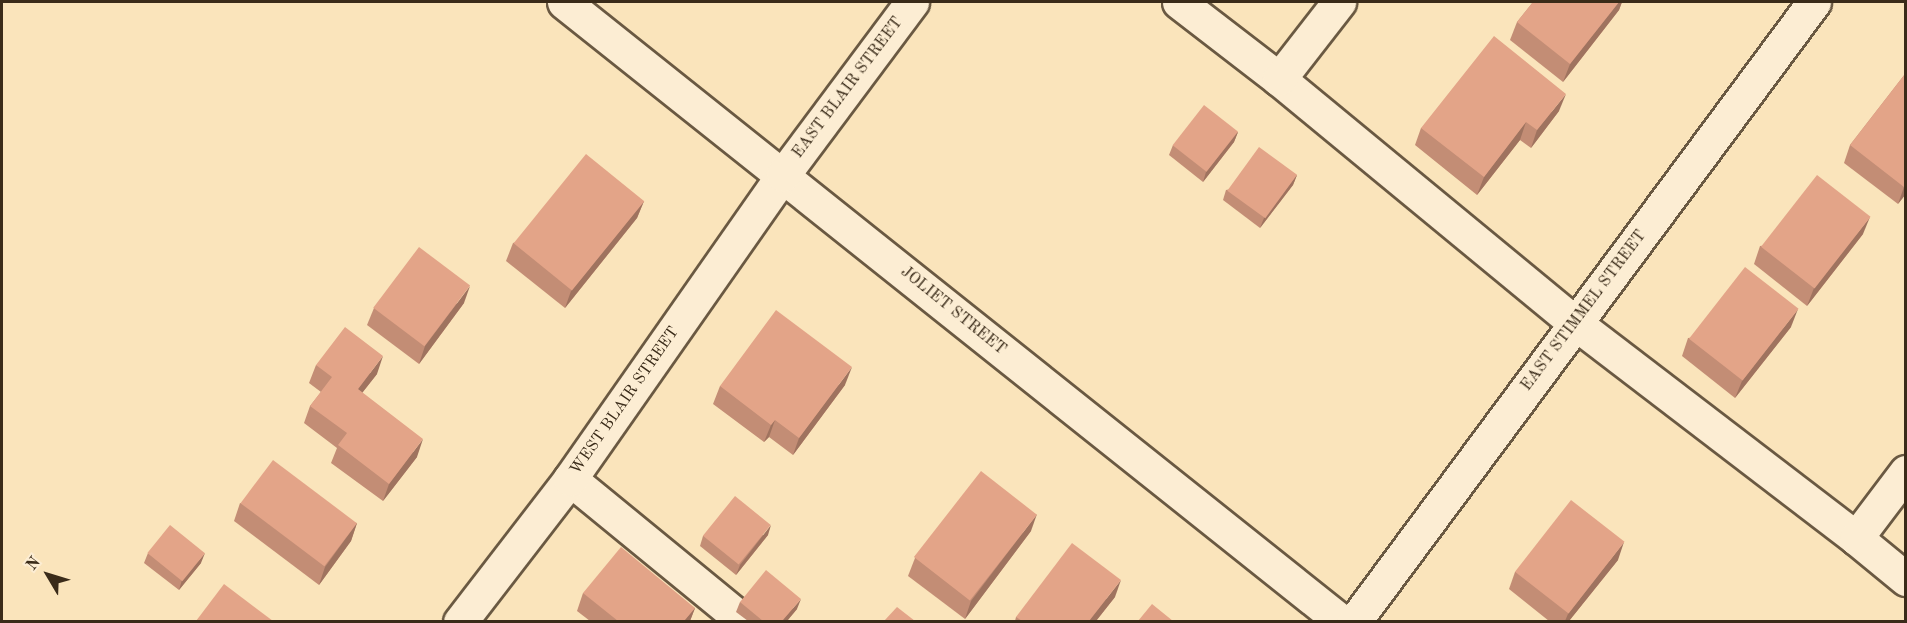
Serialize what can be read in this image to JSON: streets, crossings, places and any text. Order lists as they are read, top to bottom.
{
  "streets": {
    "street": [
      "EAST BLAIR STREET",
      "JOLIET STREET",
      "EAST STIMMEL STREET",
      "WEST BLAIR STREET"
    ]
  },
  "crossings": [
    ["EAST BLAIR STREET", "JOLIET STREET"],
    ["EAST BLAIR STREET", "WEST BLAIR STREET"],
    ["JOLIET STREET", "WEST BLAIR STREET"]
  ],
  "north": "top left"
}
